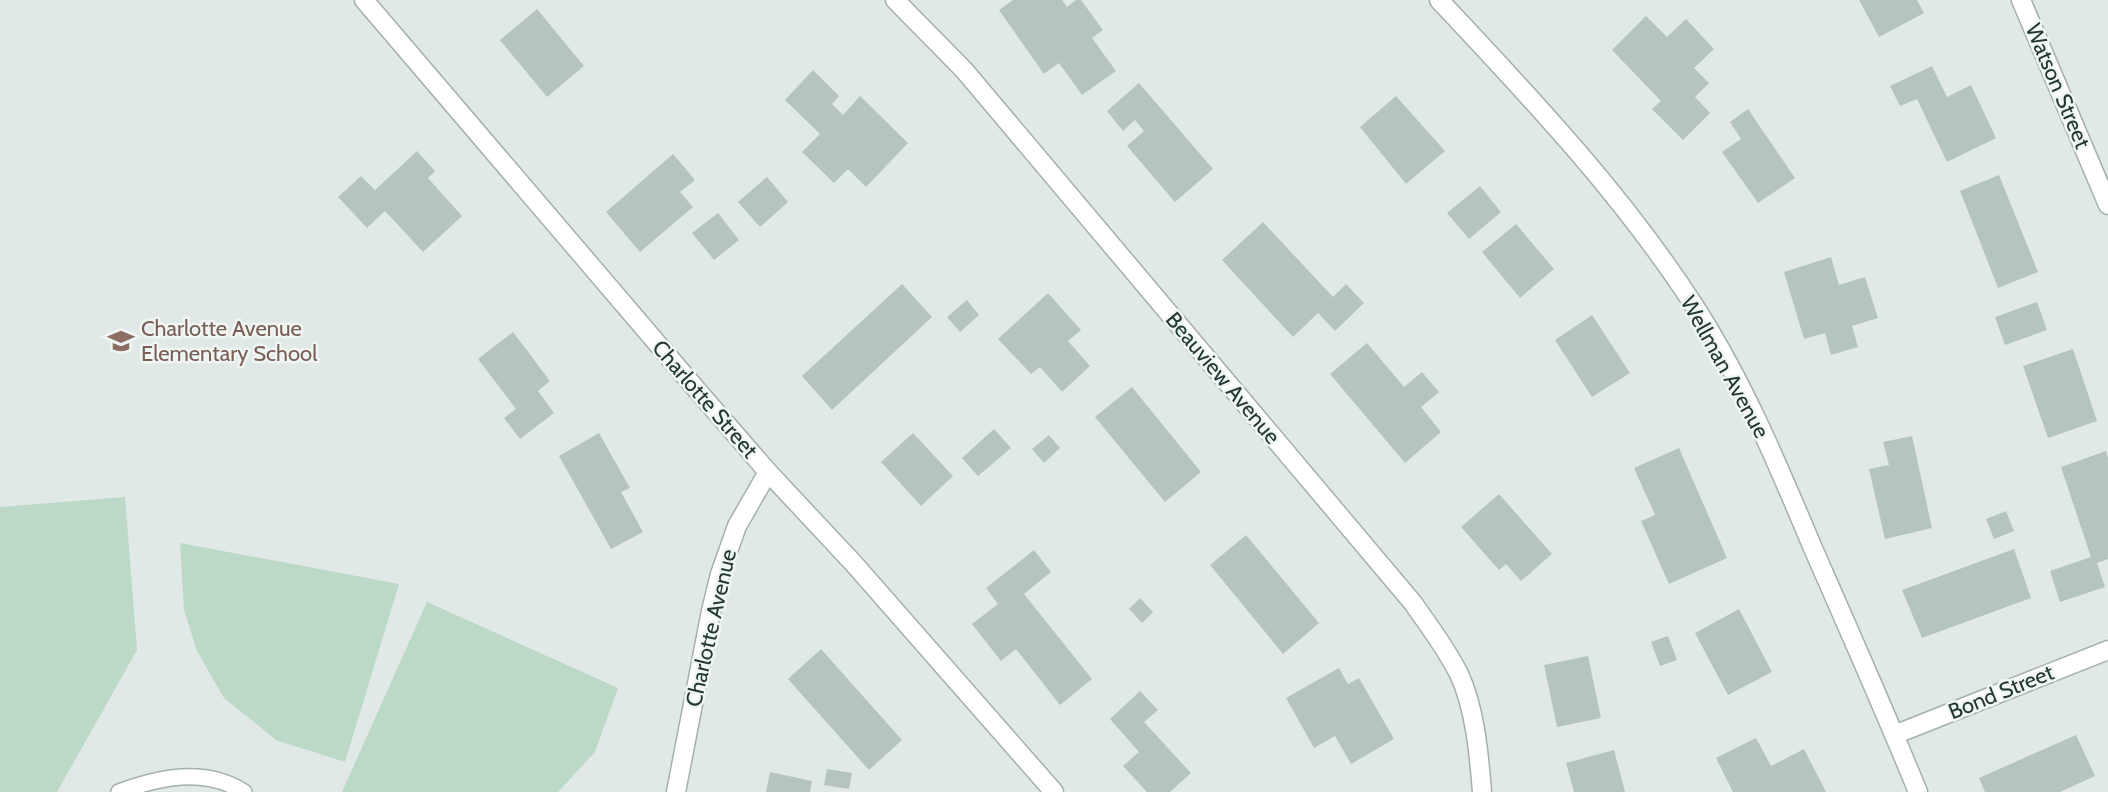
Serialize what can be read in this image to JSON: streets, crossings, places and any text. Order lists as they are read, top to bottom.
{
  "streets": {
    "street": [
      "Watson Street",
      "Wellman Avenue",
      "Beauview Avenue",
      "Charlotte Street",
      "Charlotte Avenue",
      "Bond Street"
    ]
  },
  "crossings": [
    ["Wellman Avenue", "Bond Street"],
    ["Charlotte Street", "Charlotte Avenue"]
  ],
  "places": {
    "school or university": ["Charlotte Avenue Elementary School"]
  }
}
